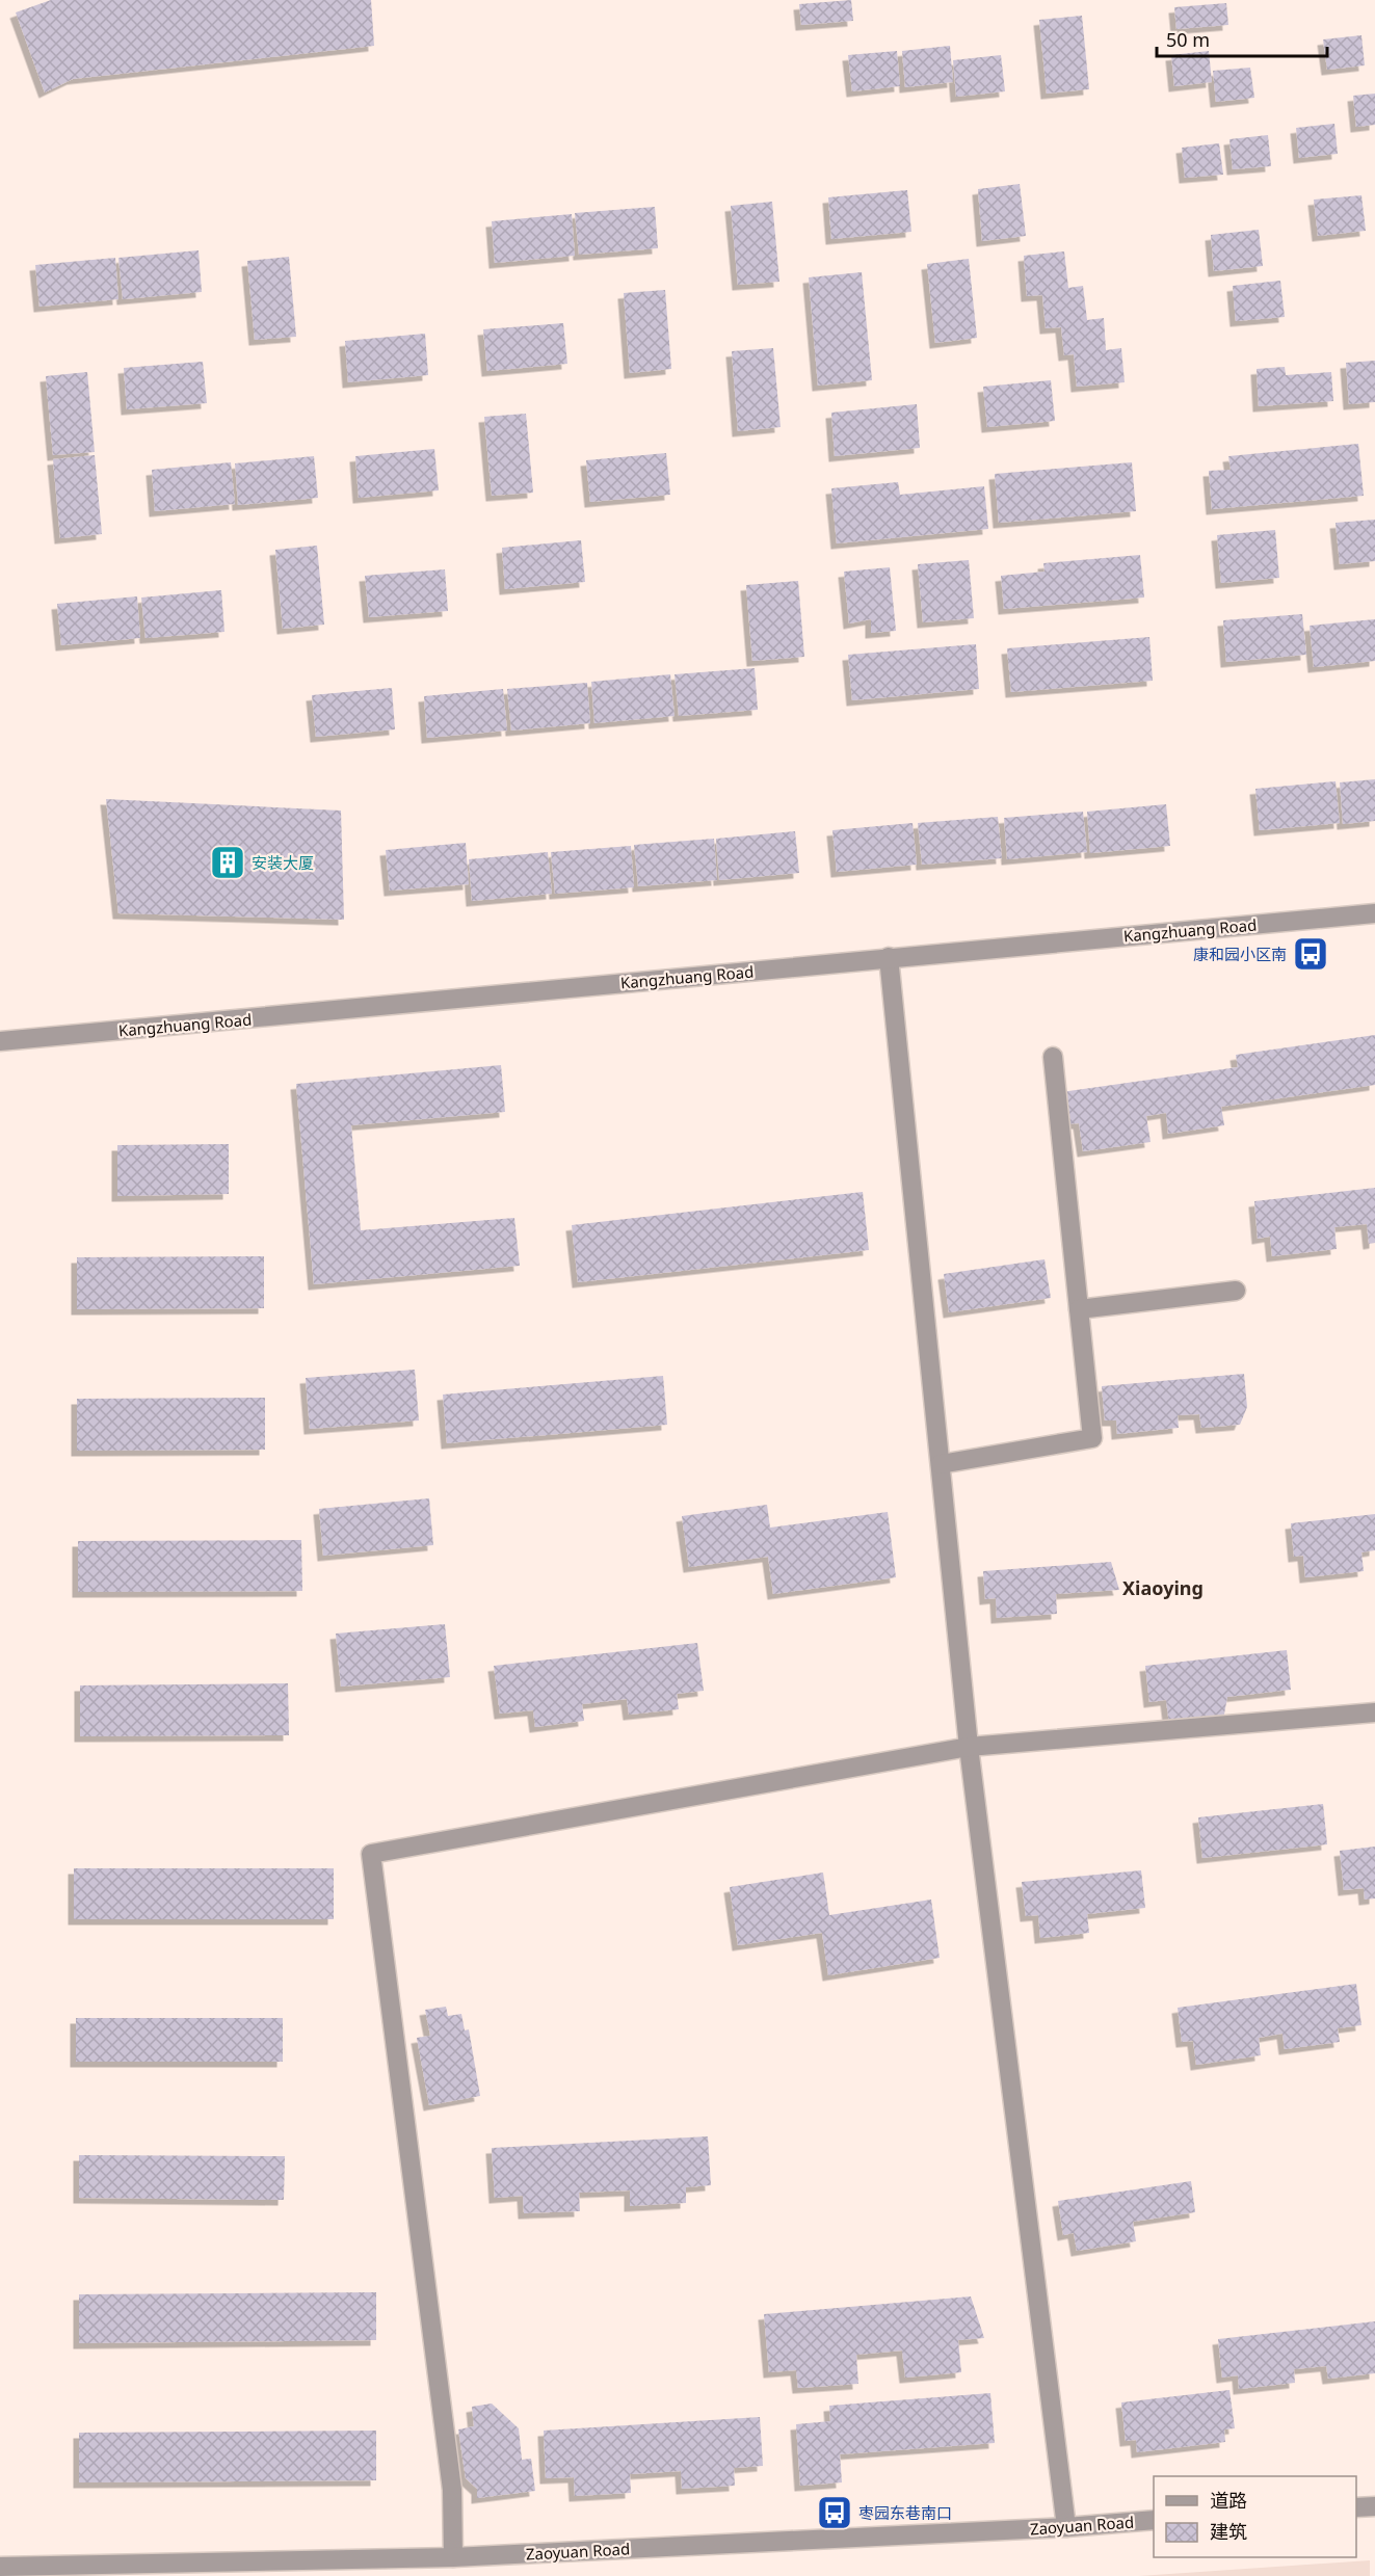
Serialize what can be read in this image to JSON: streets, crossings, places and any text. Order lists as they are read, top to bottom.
{
  "streets": {
    "street": ["Kangzhuang Road", "Zaoyuan Road"]
  },
  "districts": ["Xiaoying"],
  "places": {
    "building": ["安装大厦"],
    "bus stop": ["康和园小区南", "枣园东巷南口"]
  },
  "legend": ["道路", "建筑"],
  "scale_bar": "50 m"
}
